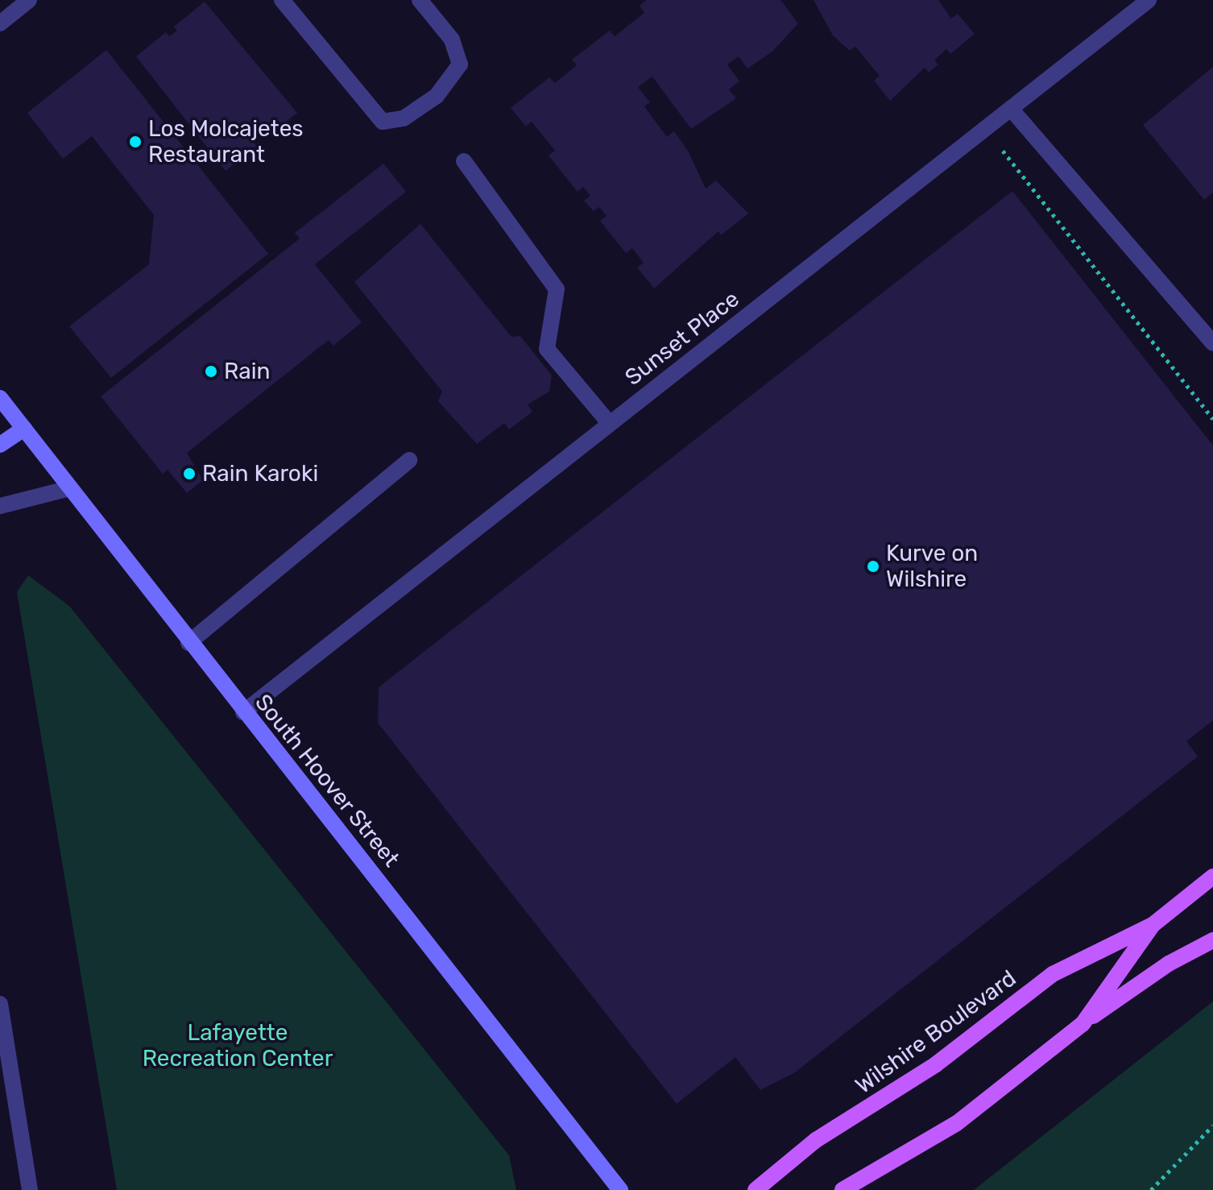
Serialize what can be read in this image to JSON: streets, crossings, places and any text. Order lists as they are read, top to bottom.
{
  "streets": {
    "main road": ["South Hoover Street", "Wilshire Boulevard"],
    "street": ["Sunset Place"]
  },
  "crossings": [
    ["Sunset Place", "South Hoover Street"]
  ],
  "parks": ["Lafayette Recreation Center"],
  "places": [
    "Los Molcajetes Restaurant",
    "Rain",
    "Rain Karoki",
    "Kurve on Wilshire"
  ]
}
